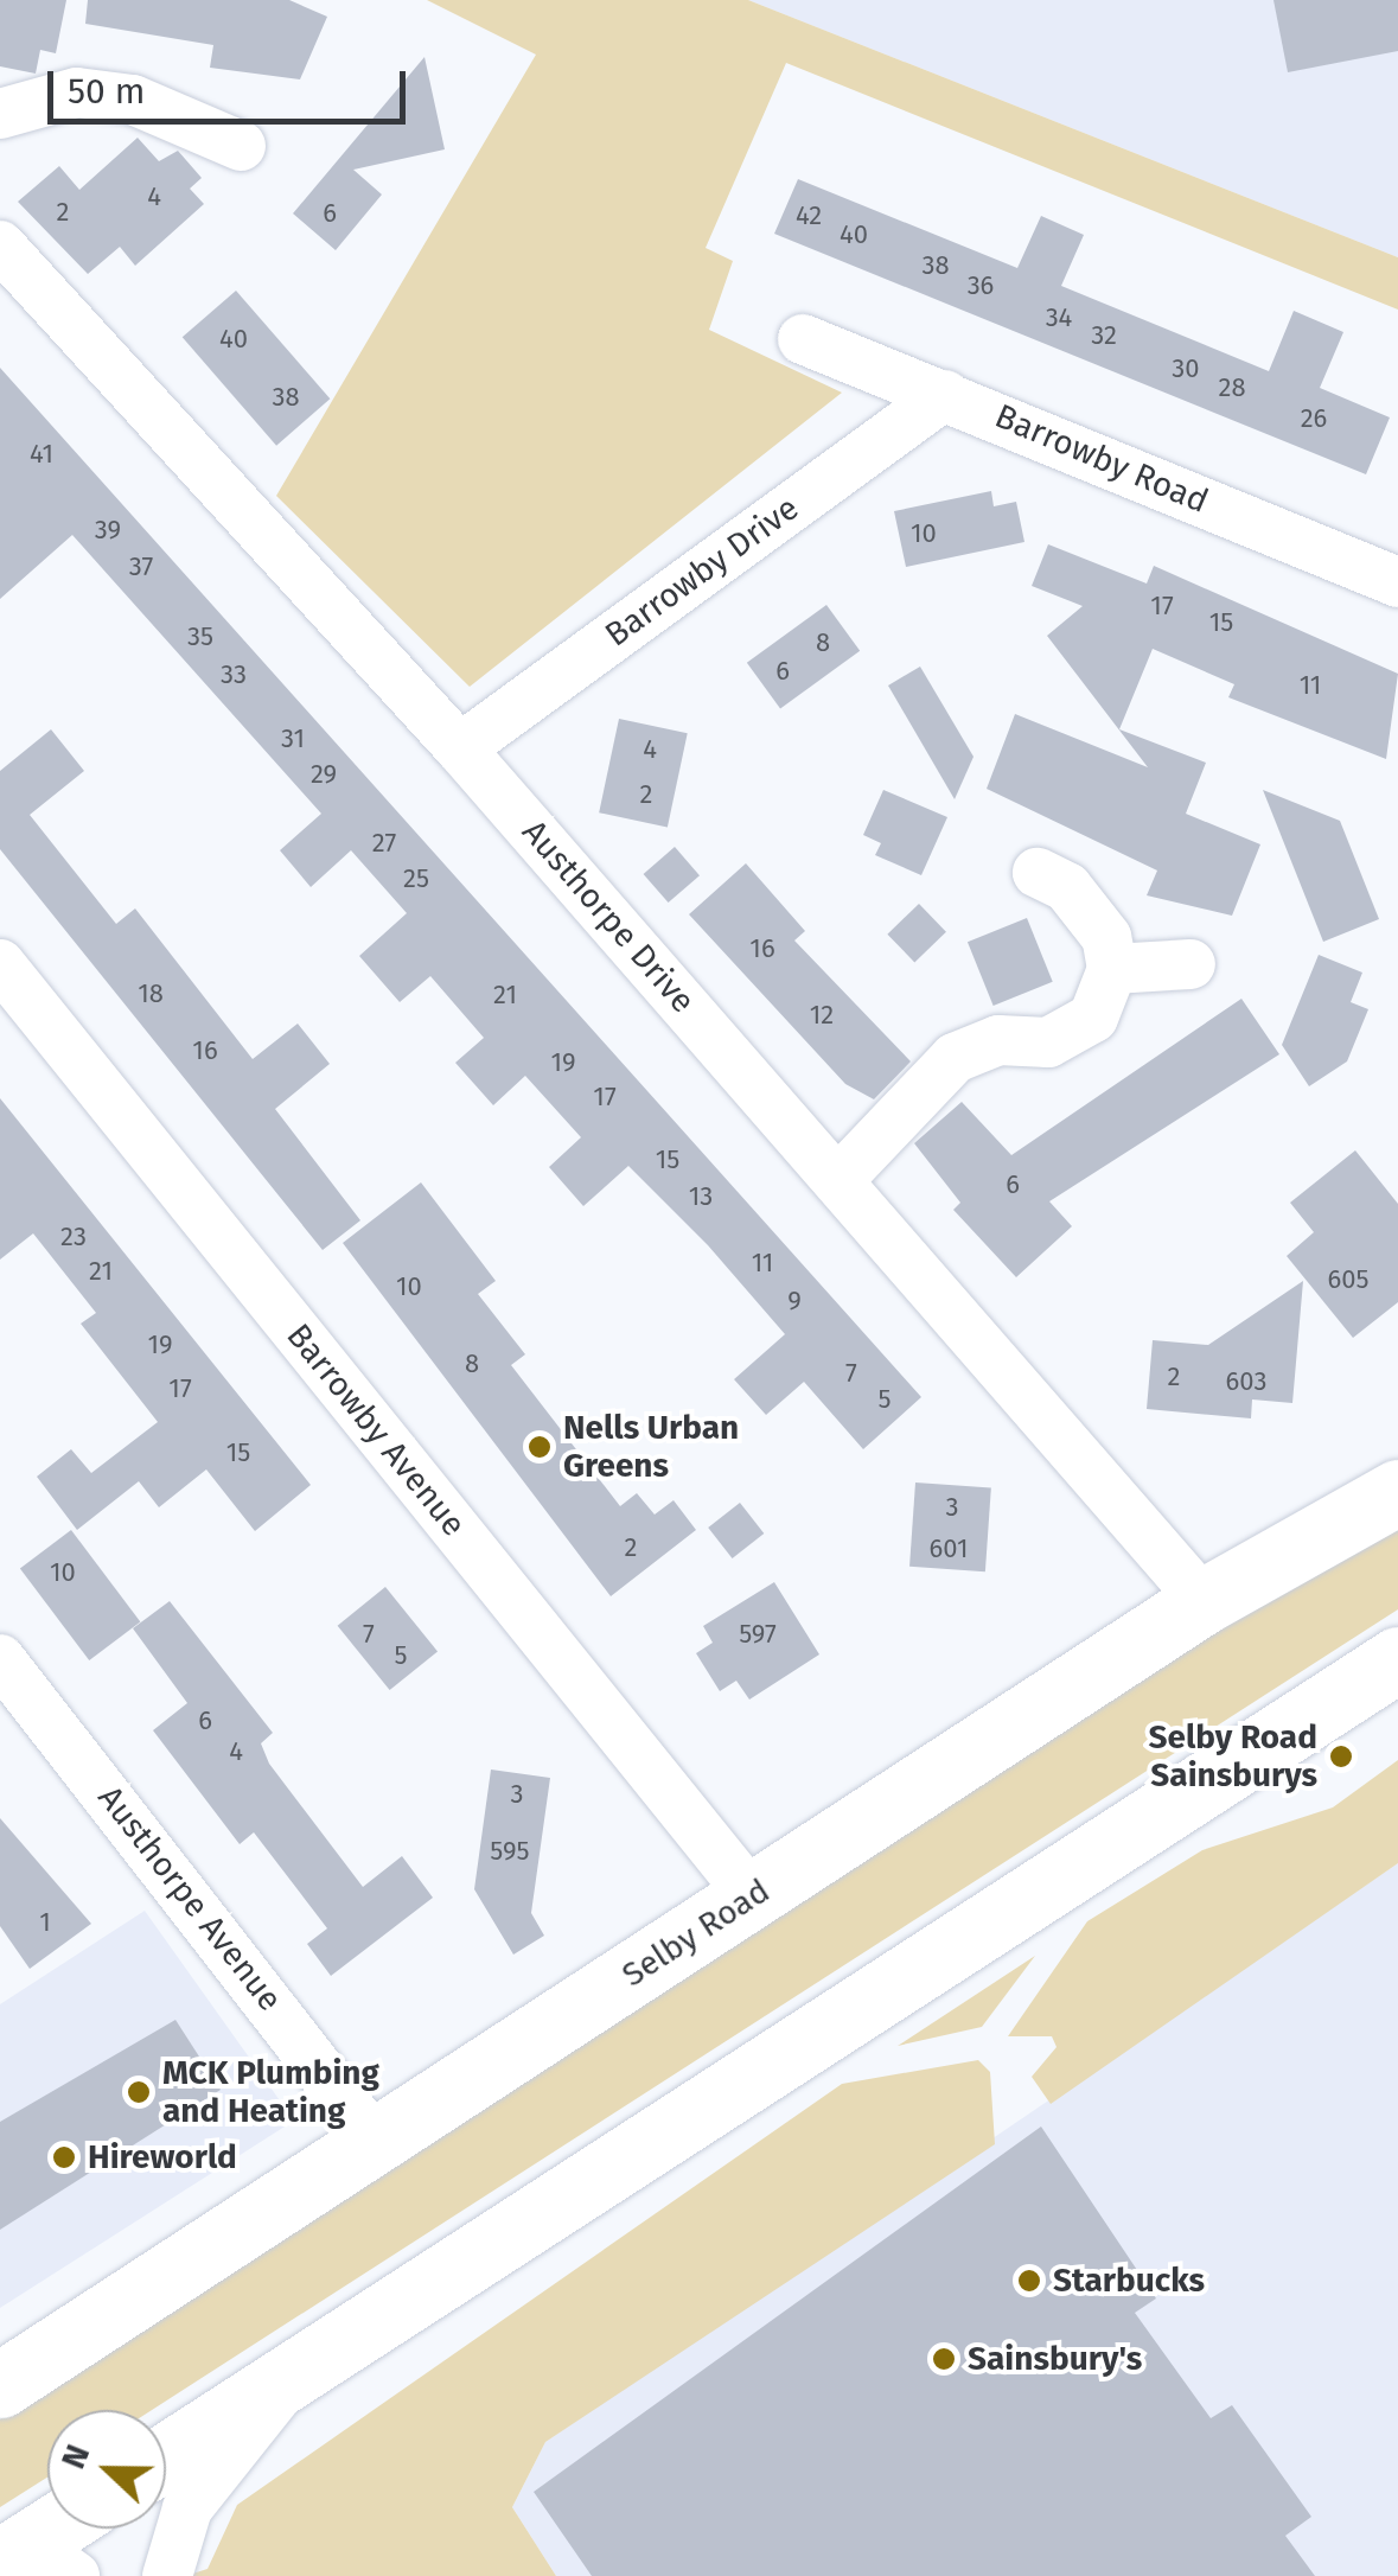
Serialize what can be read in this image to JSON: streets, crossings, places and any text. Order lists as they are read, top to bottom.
{
  "streets": {
    "main road": ["Selby Road"],
    "street": [
      "Barrowby Road",
      "Barrowby Drive",
      "Austhorpe Drive",
      "Barrowby Avenue",
      "Austhorpe Avenue"
    ]
  },
  "crossings": [
    ["Barrowby Road", "Barrowby Drive"],
    ["Barrowby Drive", "Austhorpe Drive"],
    ["Austhorpe Drive", "Selby Road"],
    ["Barrowby Avenue", "Selby Road"],
    ["Austhorpe Avenue", "Selby Road"]
  ],
  "places": [
    "Nells Urban Greens",
    "Selby Road Sainsburys",
    "MCK Plumbing and Heating",
    "Hireworld",
    "Starbucks",
    "Sainsbury's"
  ],
  "house_numbers": [
    "4",
    "2",
    "6",
    "42",
    "40",
    "38",
    "36",
    "34",
    "32",
    "40",
    "30",
    "28",
    "38",
    "26",
    "41",
    "39",
    "10",
    "37",
    "17",
    "15",
    "35",
    "8",
    "6",
    "33",
    "11",
    "31",
    "4",
    "29",
    "2",
    "27",
    "25",
    "16",
    "18",
    "21",
    "12",
    "16",
    "19",
    "17",
    "15",
    "6",
    "13",
    "23",
    "11",
    "21",
    "605",
    "10",
    "9",
    "19",
    "8",
    "7",
    "2",
    "603",
    "17",
    "5",
    "15",
    "3",
    "2",
    "601",
    "10",
    "7",
    "597",
    "5",
    "6",
    "4",
    "3",
    "595",
    "1"
  ],
  "scale_bar": "50 m",
  "north": "left"
}
